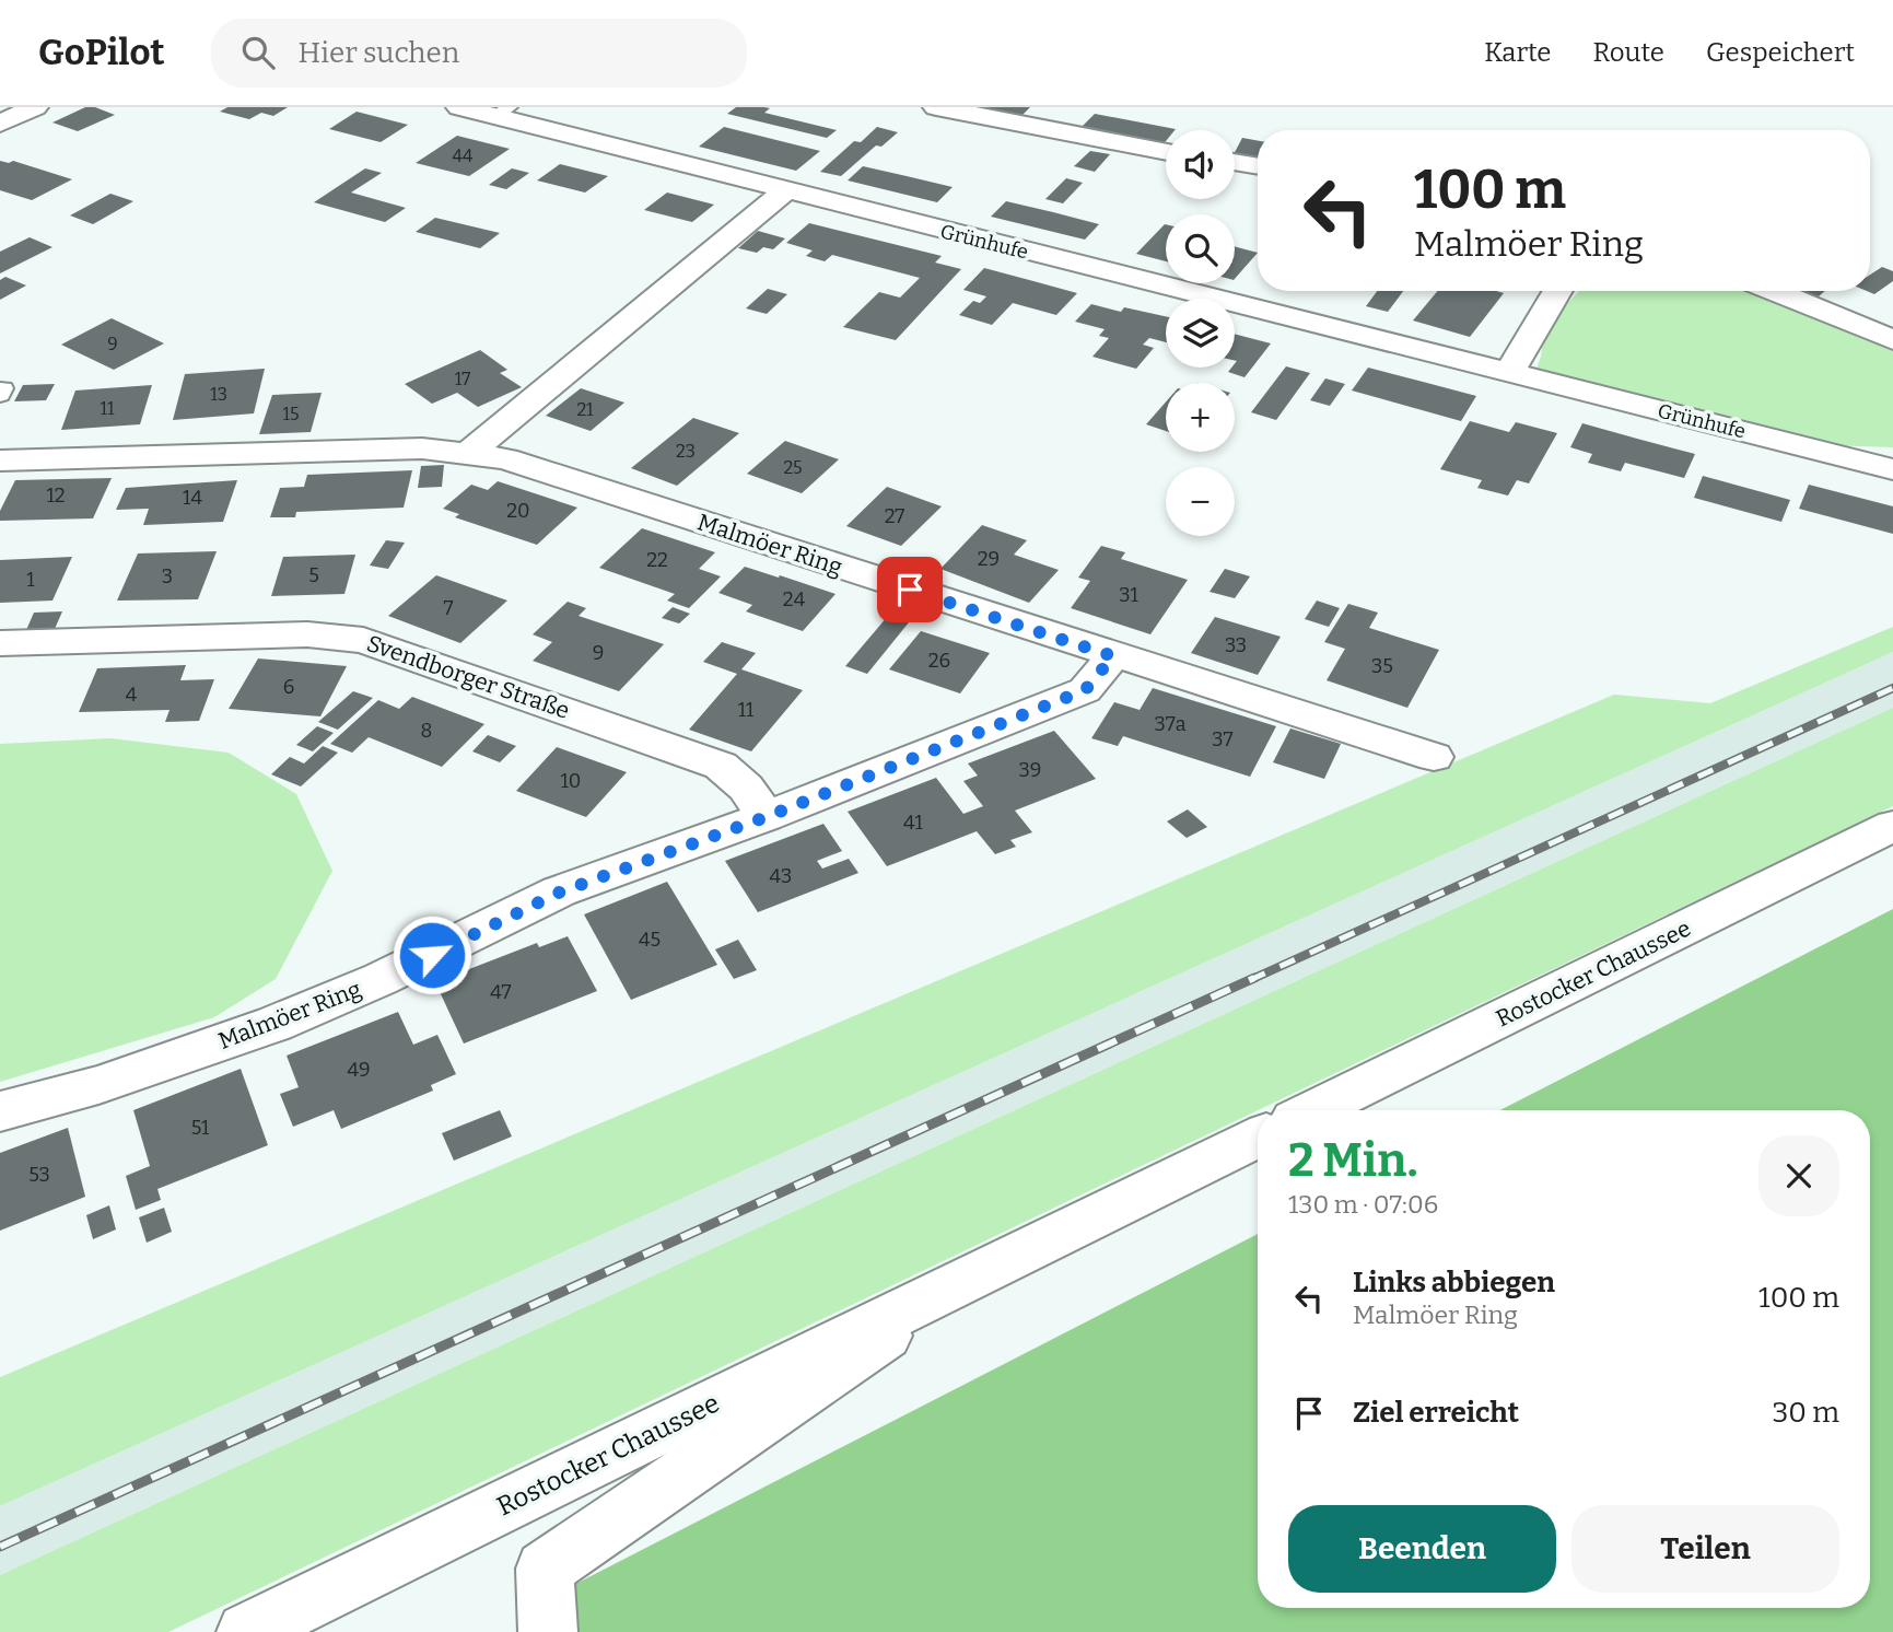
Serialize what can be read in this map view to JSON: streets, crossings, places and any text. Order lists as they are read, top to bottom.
{
  "streets": {
    "street": [
      "Grünhufe",
      "Malmöer Ring",
      "Svendborger Straße",
      "Rostocker Chaussee"
    ]
  },
  "crossings": [
    ["Malmöer Ring", "Svendborger Straße"]
  ],
  "house_numbers": [
    "44",
    "9",
    "17",
    "13",
    "11",
    "21",
    "15",
    "23",
    "25",
    "12",
    "14",
    "20",
    "27",
    "29",
    "22",
    "5",
    "3",
    "1",
    "31",
    "24",
    "7",
    "33",
    "9",
    "26",
    "35",
    "6",
    "4",
    "11",
    "37a",
    "8",
    "37",
    "39",
    "10",
    "41",
    "43",
    "45",
    "47",
    "49",
    "51",
    "53"
  ],
  "page": {
    "header": "GoPilot",
    "search": "Hier suchen",
    "nav": ["Karte", "Route", "Gespeichert"],
    "map_buttons": ["+", "−"],
    "turn": ["100 m", "Malmöer Ring"],
    "heading": ["2 Min.", "130 m · 07:06"],
    "list": [
      {
        "name": "Links abbiegen",
        "note": "Malmöer Ring",
        "value": "100 m"
      },
      {
        "name": "Ziel erreicht",
        "value": "30 m"
      }
    ],
    "buttons": ["Beenden", "Teilen"]
  }
}
